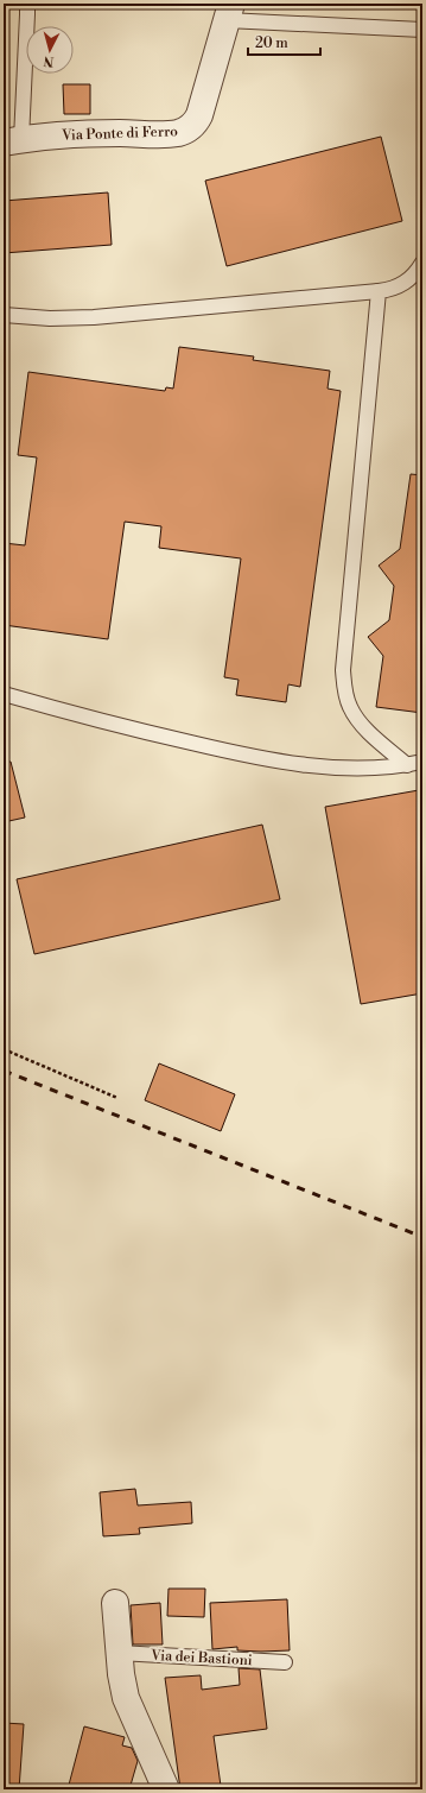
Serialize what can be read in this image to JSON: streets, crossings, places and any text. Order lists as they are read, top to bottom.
{
  "streets": {
    "street": ["Via Ponte di Ferro"],
    "lane": ["Via dei Bastioni"]
  },
  "scale_bar": "20 m",
  "north": "bottom"
}
